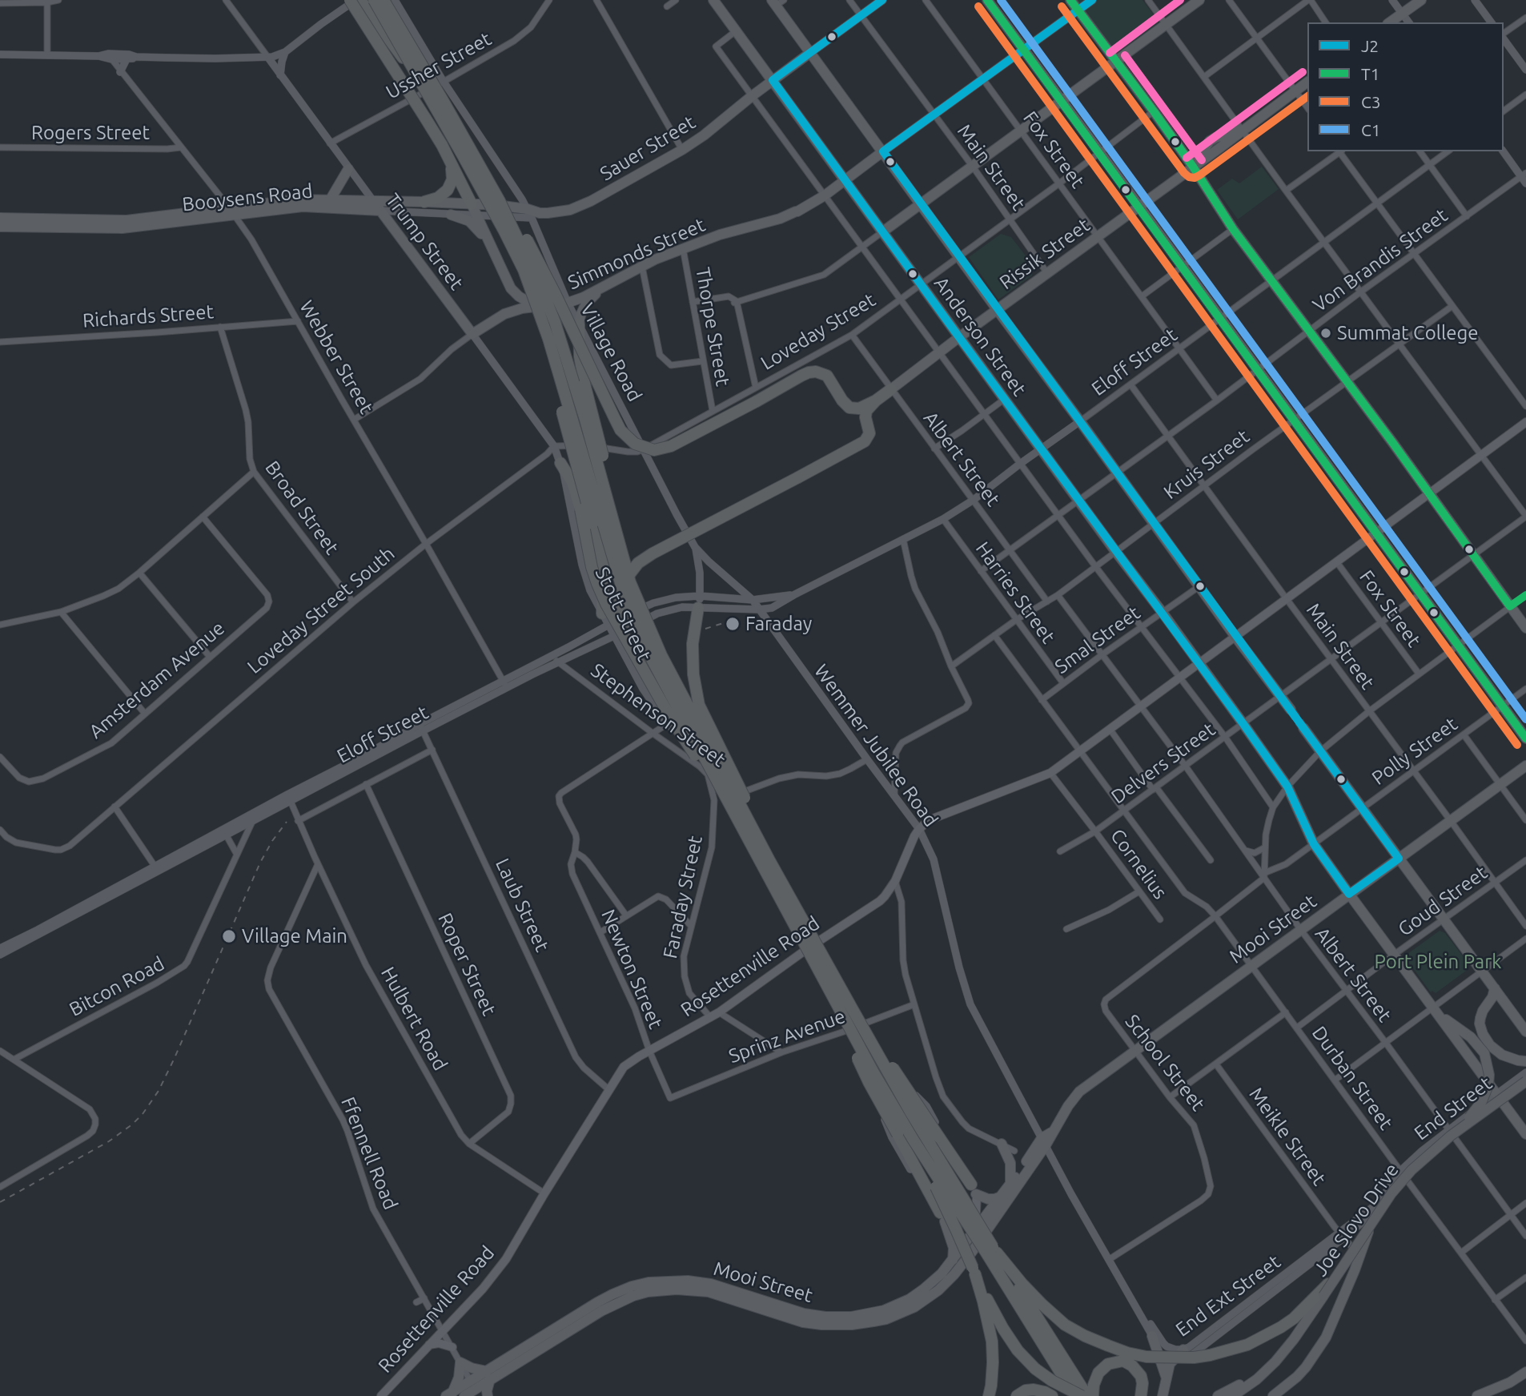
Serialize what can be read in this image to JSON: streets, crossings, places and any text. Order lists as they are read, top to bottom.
{
  "streets": {
    "main road": [
      "Sauer Street",
      "Booysens Road",
      "Trump Street",
      "Simmonds Street",
      "Rissik Street",
      "Anderson Street",
      "Stephenson Street",
      "Mooi Street",
      "Rosettenville Road",
      "Joe Slovo Drive"
    ],
    "street": [
      "Ussher Street",
      "Rogers Street",
      "Fox Street",
      "Main Street",
      "Von Brandis Street",
      "Richards Street",
      "Thorpe Street",
      "Loveday Street",
      "Village Road",
      "Webber Street",
      "Eloff Street",
      "Albert Street",
      "Kruis Street",
      "Broad Street",
      "Harries Street",
      "Loveday Street South",
      "Stott Street",
      "Smal Street",
      "Amsterdam Avenue",
      "Wemmer Jubilee Road",
      "Polly Street",
      "Delvers Street",
      "Cornelius",
      "Faraday Street",
      "Goud Street",
      "Laub Street",
      "Roper Street",
      "Newton Street",
      "Bitcon Road",
      "Hulbert Road",
      "Sprinz Avenue",
      "School Street",
      "Durban Street",
      "End Street",
      "Meikle Street",
      "Ffennell Road",
      "End Ext Street"
    ]
  },
  "crossings": [
    ["Ussher Street", "Trump Street"],
    ["Ussher Street", "Village Road"],
    ["Rogers Street", "Webber Street"],
    ["Sauer Street", "Booysens Road"],
    ["Sauer Street", "Anderson Street"],
    ["Sauer Street", "Village Road"],
    ["Fox Street", "Simmonds Street"],
    ["Fox Street", "Rissik Street"],
    ["Fox Street", "Von Brandis Street"],
    ["Fox Street", "Loveday Street"],
    ["Fox Street", "Eloff Street"],
    ["Fox Street", "Delvers Street"],
    ["Main Street", "Simmonds Street"],
    ["Main Street", "Rissik Street"],
    ["Main Street", "Von Brandis Street"],
    ["Main Street", "Loveday Street"],
    ["Main Street", "Eloff Street"],
    ["Main Street", "Kruis Street"],
    ["Main Street", "Polly Street"],
    ["Main Street", "Delvers Street"],
    ["Main Street", "Goud Street"],
    ["Main Street", "Mooi Street"],
    ["Booysens Road", "Trump Street"],
    ["Booysens Road", "Village Road"],
    ["Booysens Road", "Webber Street"],
    ["Trump Street", "Simmonds Street"],
    ["Trump Street", "Loveday Street"],
    ["Trump Street", "Loveday Street South"],
    ["Trump Street", "Stott Street"],
    ["Simmonds Street", "Thorpe Street"],
    ["Simmonds Street", "Anderson Street"],
    ["Simmonds Street", "Village Road"],
    ["Simmonds Street", "Webber Street"],
    ["Rissik Street", "Anderson Street"],
    ["Rissik Street", "Albert Street"],
    ["Von Brandis Street", "Anderson Street"],
    ["Von Brandis Street", "Albert Street"],
    ["Von Brandis Street", "Harries Street"],
    ["Richards Street", "Webber Street"],
    ["Richards Street", "Broad Street"],
    ["Thorpe Street", "Loveday Street"],
    ["Loveday Street", "Anderson Street"],
    ["Loveday Street", "Village Road"],
    ["Loveday Street", "Albert Street"],
    ["Loveday Street", "Loveday Street South"],
    ["Loveday Street", "Stott Street"],
    ["Anderson Street", "Eloff Street"],
    ["Anderson Street", "Kruis Street"],
    ["Anderson Street", "Smal Street"],
    ["Anderson Street", "Polly Street"],
    ["Anderson Street", "Delvers Street"],
    ["Anderson Street", "Goud Street"],
    ["Anderson Street", "Mooi Street"],
    ["Anderson Street", "End Street"],
    ["Village Road", "Wemmer Jubilee Road"],
    ["Webber Street", "Eloff Street"],
    ["Webber Street", "Loveday Street South"],
    ["Eloff Street", "Albert Street"],
    ["Eloff Street", "Harries Street"],
    ["Eloff Street", "Stott Street"],
    ["Eloff Street", "Stephenson Street"],
    ["Eloff Street", "Wemmer Jubilee Road"],
    ["Eloff Street", "Laub Street"],
    ["Eloff Street", "Bitcon Road"],
    ["Eloff Street", "Hulbert Road"],
    ["Albert Street", "Kruis Street"],
    ["Albert Street", "Smal Street"],
    ["Albert Street", "Polly Street"],
    ["Albert Street", "Delvers Street"],
    ["Albert Street", "Goud Street"],
    ["Albert Street", "Mooi Street"],
    ["Albert Street", "End Street"],
    ["Albert Street", "Joe Slovo Drive"],
    ["Kruis Street", "Harries Street"],
    ["Kruis Street", "Durban Street"],
    ["Broad Street", "Loveday Street South"],
    ["Harries Street", "Smal Street"],
    ["Loveday Street South", "Stott Street"],
    ["Stott Street", "Stephenson Street"],
    ["Stott Street", "Faraday Street"],
    ["Stott Street", "Newton Street"],
    ["Smal Street", "Durban Street"],
    ["Stephenson Street", "Faraday Street"],
    ["Stephenson Street", "Mooi Street"],
    ["Stephenson Street", "Rosettenville Road"],
    ["Stephenson Street", "Newton Street"],
    ["Stephenson Street", "Sprinz Avenue"],
    ["Wemmer Jubilee Road", "Mooi Street"],
    ["Wemmer Jubilee Road", "Rosettenville Road"],
    ["Wemmer Jubilee Road", "School Street"],
    ["Wemmer Jubilee Road", "End Ext Street"],
    ["Polly Street", "School Street"],
    ["Polly Street", "Durban Street"],
    ["Delvers Street", "Cornelius"],
    ["Delvers Street", "Durban Street"],
    ["Faraday Street", "Rosettenville Road"],
    ["Faraday Street", "Sprinz Avenue"],
    ["Goud Street", "Durban Street"],
    ["Laub Street", "Rosettenville Road"],
    ["Mooi Street", "School Street"],
    ["Mooi Street", "Durban Street"],
    ["Mooi Street", "Ffennell Road"],
    ["Roper Street", "Hulbert Road"],
    ["Rosettenville Road", "Newton Street"],
    ["Rosettenville Road", "Hulbert Road"],
    ["Rosettenville Road", "Ffennell Road"],
    ["Newton Street", "Sprinz Avenue"],
    ["Hulbert Road", "Ffennell Road"],
    ["Durban Street", "End Street"],
    ["Durban Street", "End Ext Street"],
    ["End Street", "Joe Slovo Drive"],
    ["End Street", "End Ext Street"],
    ["Meikle Street", "Joe Slovo Drive"],
    ["Meikle Street", "End Ext Street"]
  ],
  "parks": ["Port Plein Park"],
  "places": ["Summat College", "Faraday", "Village Main"],
  "lines": [
    "transit line J2",
    "transit line T1",
    "transit line C1",
    "transit line C3"
  ],
  "legend": [
    "J2",
    "T1",
    "C3",
    "C1"
  ]
}
